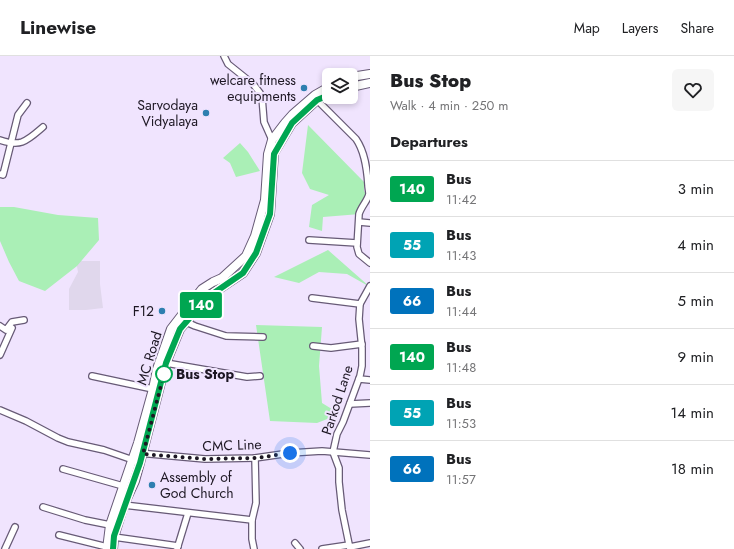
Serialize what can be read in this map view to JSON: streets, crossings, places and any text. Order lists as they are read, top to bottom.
{
  "streets": {
    "main road": ["MC Road"],
    "street": ["Parkod Lane", "CMC Line"]
  },
  "crossings": [
    ["MC Road", "CMC Line"],
    ["Parkod Lane", "CMC Line"]
  ],
  "places": [
    "welcare fitness equipments",
    "Sarvodaya Vidyalaya",
    "F12",
    "Bus Stop",
    "Assembly of God Church"
  ],
  "lines": ["bus line 140"],
  "page": {
    "header": "Linewise",
    "nav": ["Map", "Layers", "Share"],
    "on_map": "140",
    "heading": [
      ["Bus Stop", "Walk · 4 min · 250 m"],
      "Departures"
    ],
    "list": [
      {
        "mark": "140",
        "name": "Bus",
        "note": "11:42",
        "value": "3 min"
      },
      {
        "mark": "55",
        "name": "Bus",
        "note": "11:43",
        "value": "4 min"
      },
      {
        "mark": "66",
        "name": "Bus",
        "note": "11:44",
        "value": "5 min"
      },
      {
        "mark": "140",
        "name": "Bus",
        "note": "11:48",
        "value": "9 min"
      },
      {
        "mark": "55",
        "name": "Bus",
        "note": "11:53",
        "value": "14 min"
      },
      {
        "mark": "66",
        "name": "Bus",
        "note": "11:57",
        "value": "18 min"
      }
    ]
  }
}
